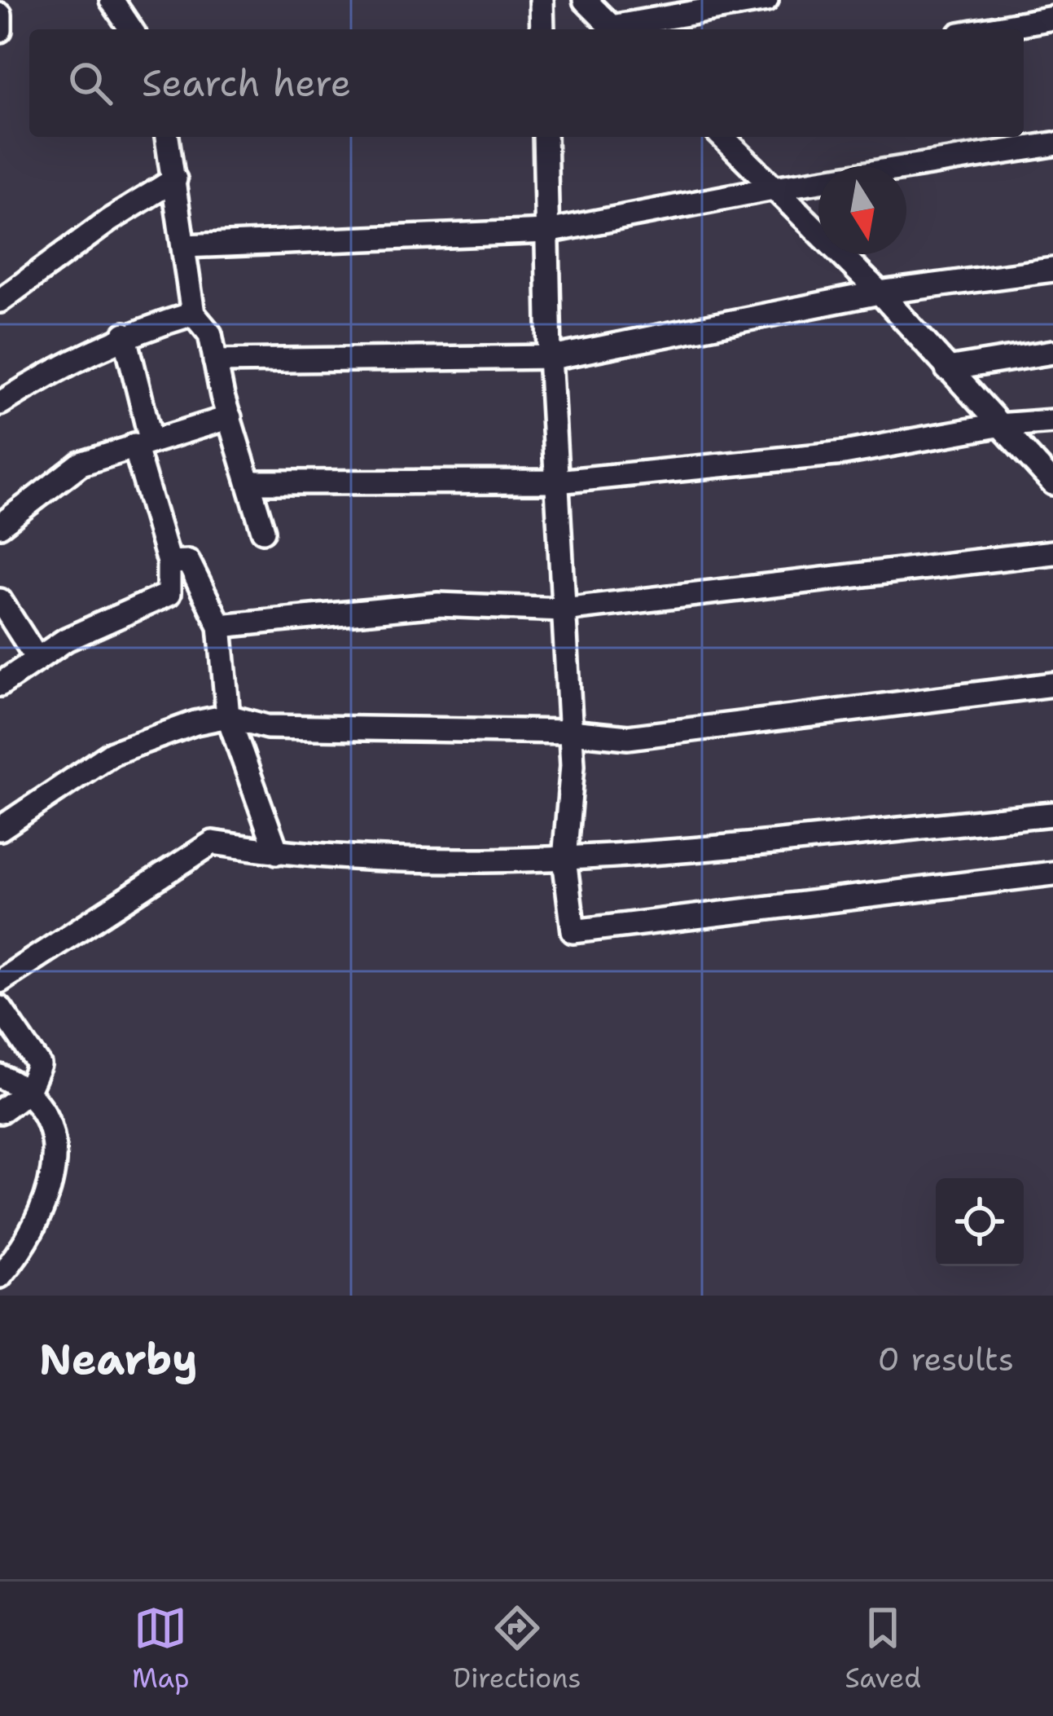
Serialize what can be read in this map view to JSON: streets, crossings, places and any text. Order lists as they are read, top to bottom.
{
  "north": "bottom",
  "page": {
    "search": "Search here",
    "heading": ["Nearby", "0 results"],
    "nav": ["Map", "Directions", "Saved"]
  }
}
